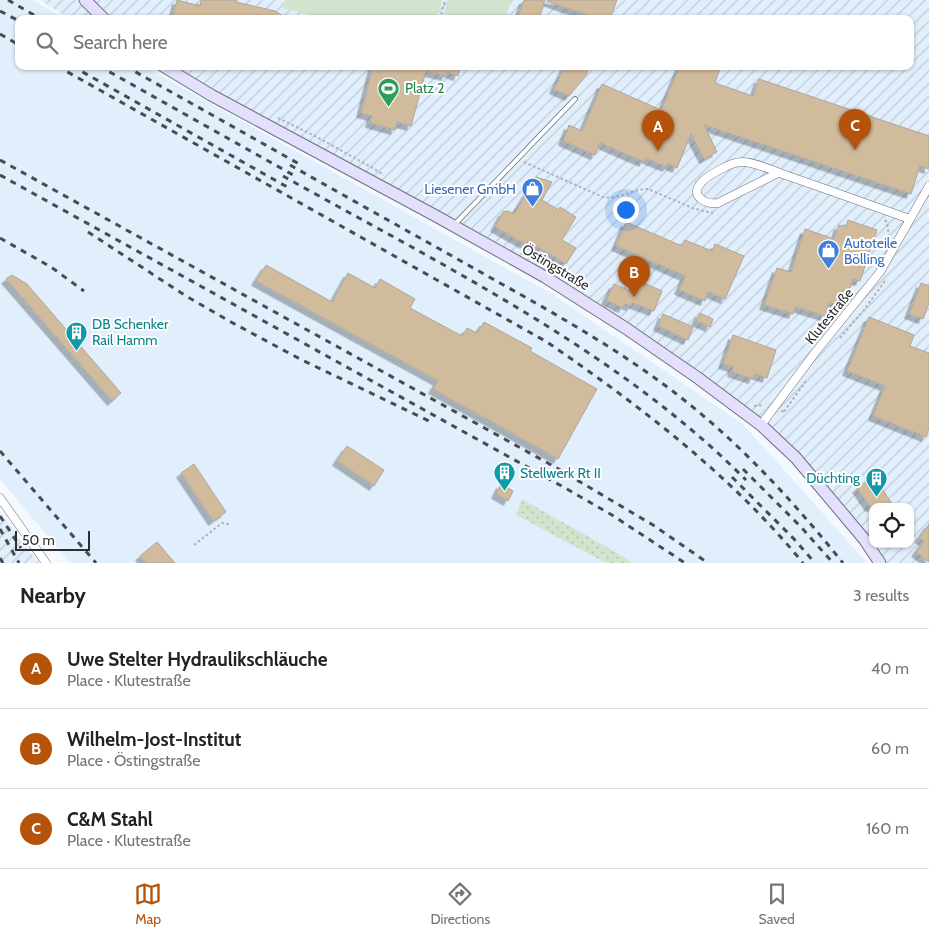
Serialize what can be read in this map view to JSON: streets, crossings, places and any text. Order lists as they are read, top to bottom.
{
  "streets": {
    "street": ["Östingstraße", "Klutestraße"]
  },
  "crossings": [
    ["Östingstraße", "Klutestraße"]
  ],
  "places": {
    "sports": ["Platz 2"],
    "shop": ["Liesener GmbH", "Autoteile Bölling"],
    "building": ["DB Schenker Rail Hamm", "Stellwerk Rt II", "Düchting"]
  },
  "scale_bar": "50 m",
  "page": {
    "search": "Search here",
    "pins": ["C", "A", "B"],
    "scale": "50 m",
    "heading": ["Nearby", "3 results"],
    "list": [
      {
        "mark": "A",
        "name": "Uwe Stelter Hydraulikschläuche",
        "note": "Place · Klutestraße",
        "value": "40 m"
      },
      {
        "mark": "B",
        "name": "Wilhelm-Jost-Institut",
        "note": "Place · Östingstraße",
        "value": "60 m"
      },
      {
        "mark": "C",
        "name": "C&M Stahl",
        "note": "Place · Klutestraße",
        "value": "160 m"
      }
    ],
    "nav": ["Map", "Directions", "Saved"]
  }
}
